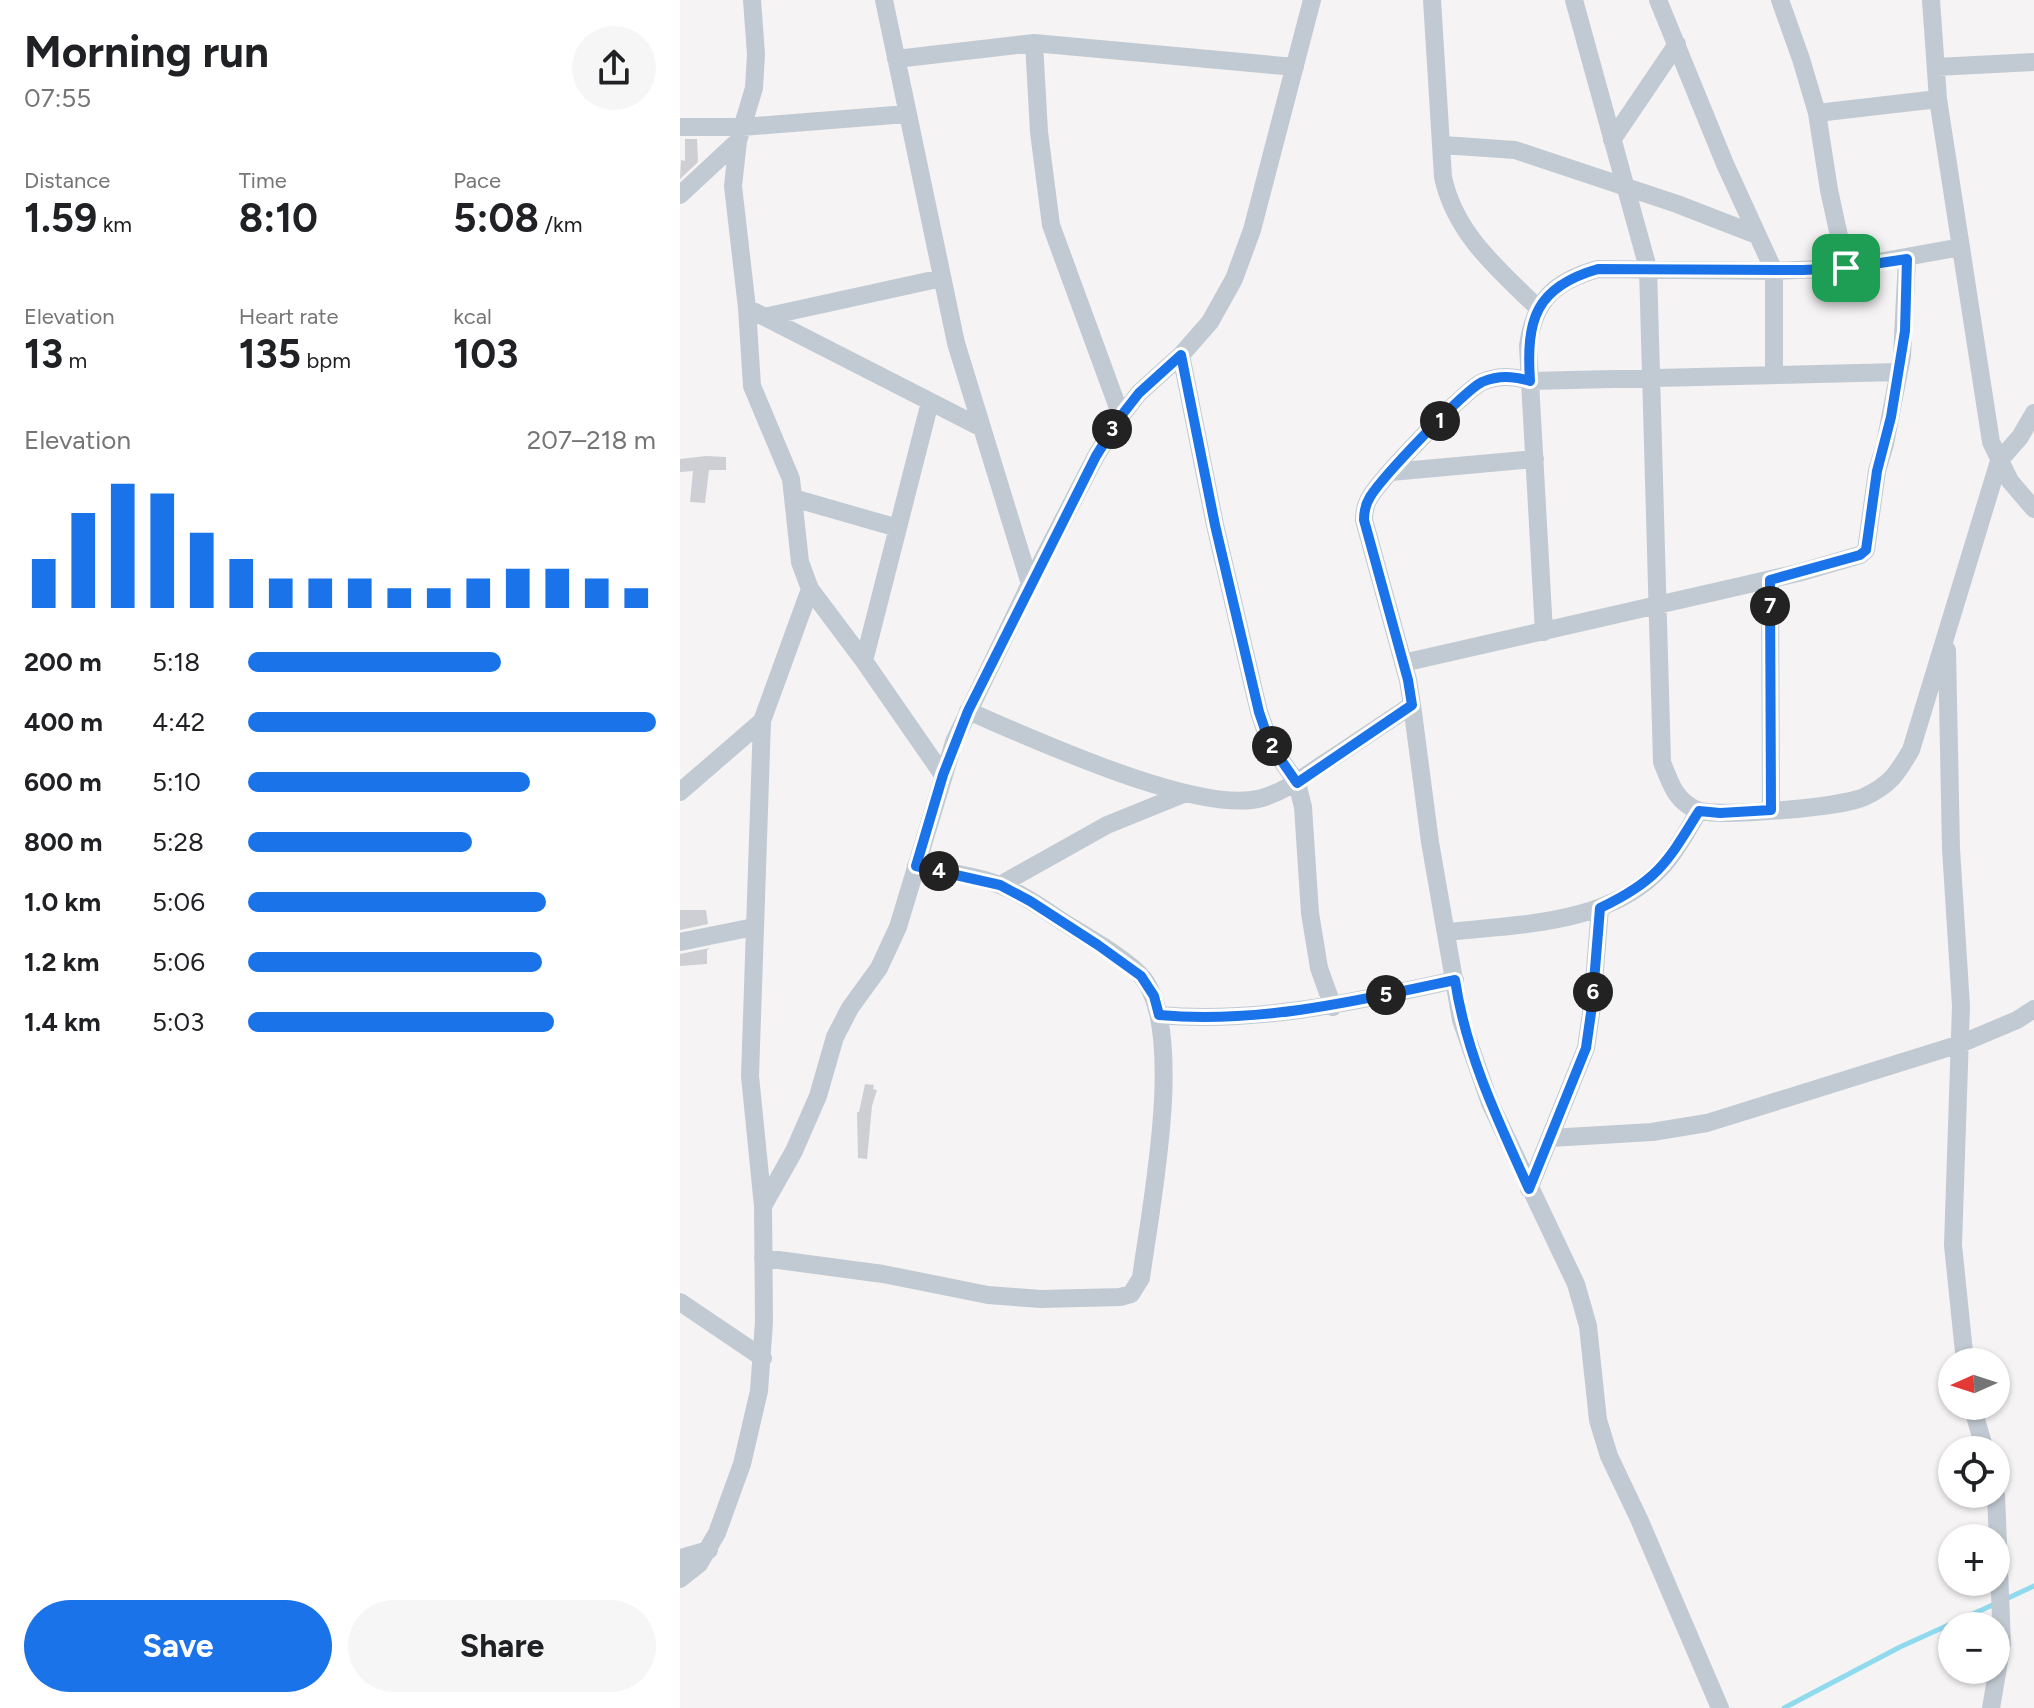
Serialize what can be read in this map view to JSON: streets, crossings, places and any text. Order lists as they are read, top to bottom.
{
  "north": "left",
  "page": {
    "heading": ["Morning run", "07:55"],
    "stats": [
      ["Distance", "1.59 km"],
      ["Time", "8:10"],
      ["Pace", "5:08 /km"],
      ["Elevation", "13 m"],
      ["Heart rate", "135 bpm"],
      ["kcal", "103"]
    ],
    "pins": [
      "1",
      "3",
      "7",
      "2",
      "4",
      "6",
      "5"
    ],
    "chart": ["Elevation", "207–218 m"],
    "list": [
      {
        "name": "200 m",
        "note": "5:18"
      },
      {
        "name": "400 m",
        "note": "4:42"
      },
      {
        "name": "600 m",
        "note": "5:10"
      },
      {
        "name": "800 m",
        "note": "5:28"
      },
      {
        "name": "1.0 km",
        "note": "5:06"
      },
      {
        "name": "1.2 km",
        "note": "5:06"
      },
      {
        "name": "1.4 km",
        "note": "5:03"
      }
    ],
    "map_buttons": ["+", "−"],
    "buttons": ["Save", "Share"]
  }
}
